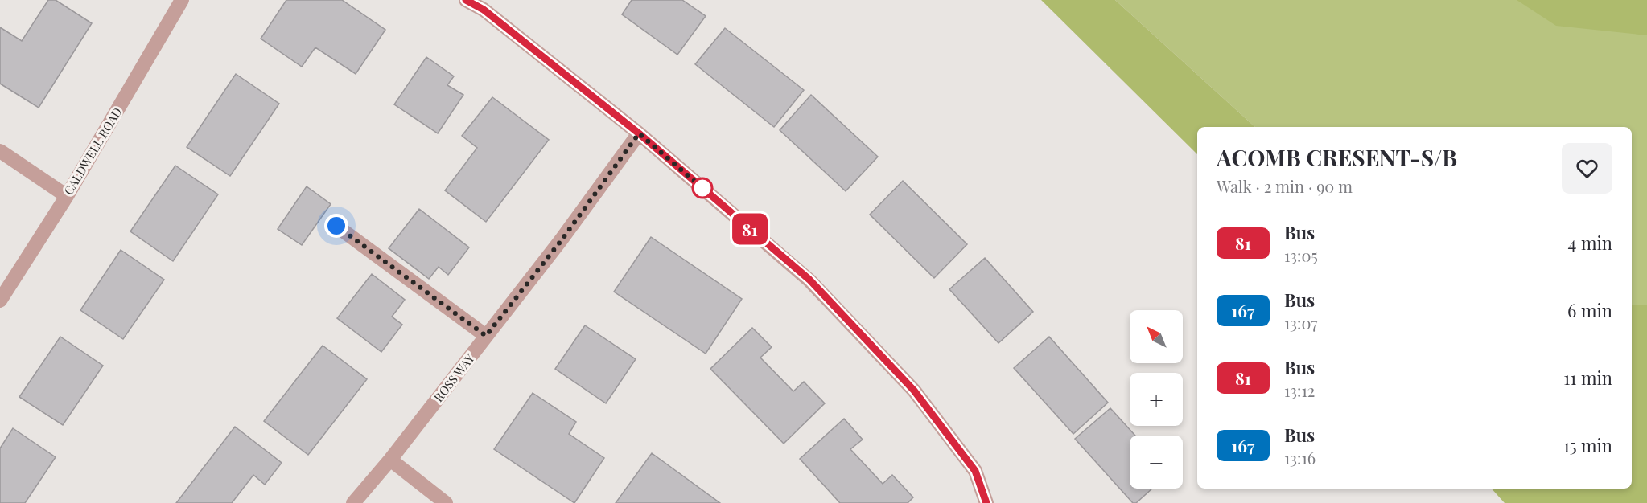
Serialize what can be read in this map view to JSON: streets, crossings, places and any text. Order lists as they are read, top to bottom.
{
  "streets": {
    "street": ["CALDWELL ROAD", "ROSS WAY"]
  },
  "lines": ["bus line 81"],
  "north": "top left",
  "page": {
    "on_map": "81",
    "heading": ["ACOMB CRESENT-S/B", "Walk · 2 min · 90 m"],
    "list": [
      {
        "mark": "81",
        "name": "Bus",
        "note": "13:05",
        "value": "4 min"
      },
      {
        "mark": "167",
        "name": "Bus",
        "note": "13:07",
        "value": "6 min"
      },
      {
        "mark": "81",
        "name": "Bus",
        "note": "13:12",
        "value": "11 min"
      },
      {
        "mark": "167",
        "name": "Bus",
        "note": "13:16",
        "value": "15 min"
      }
    ],
    "map_buttons": ["+", "−"]
  }
}
